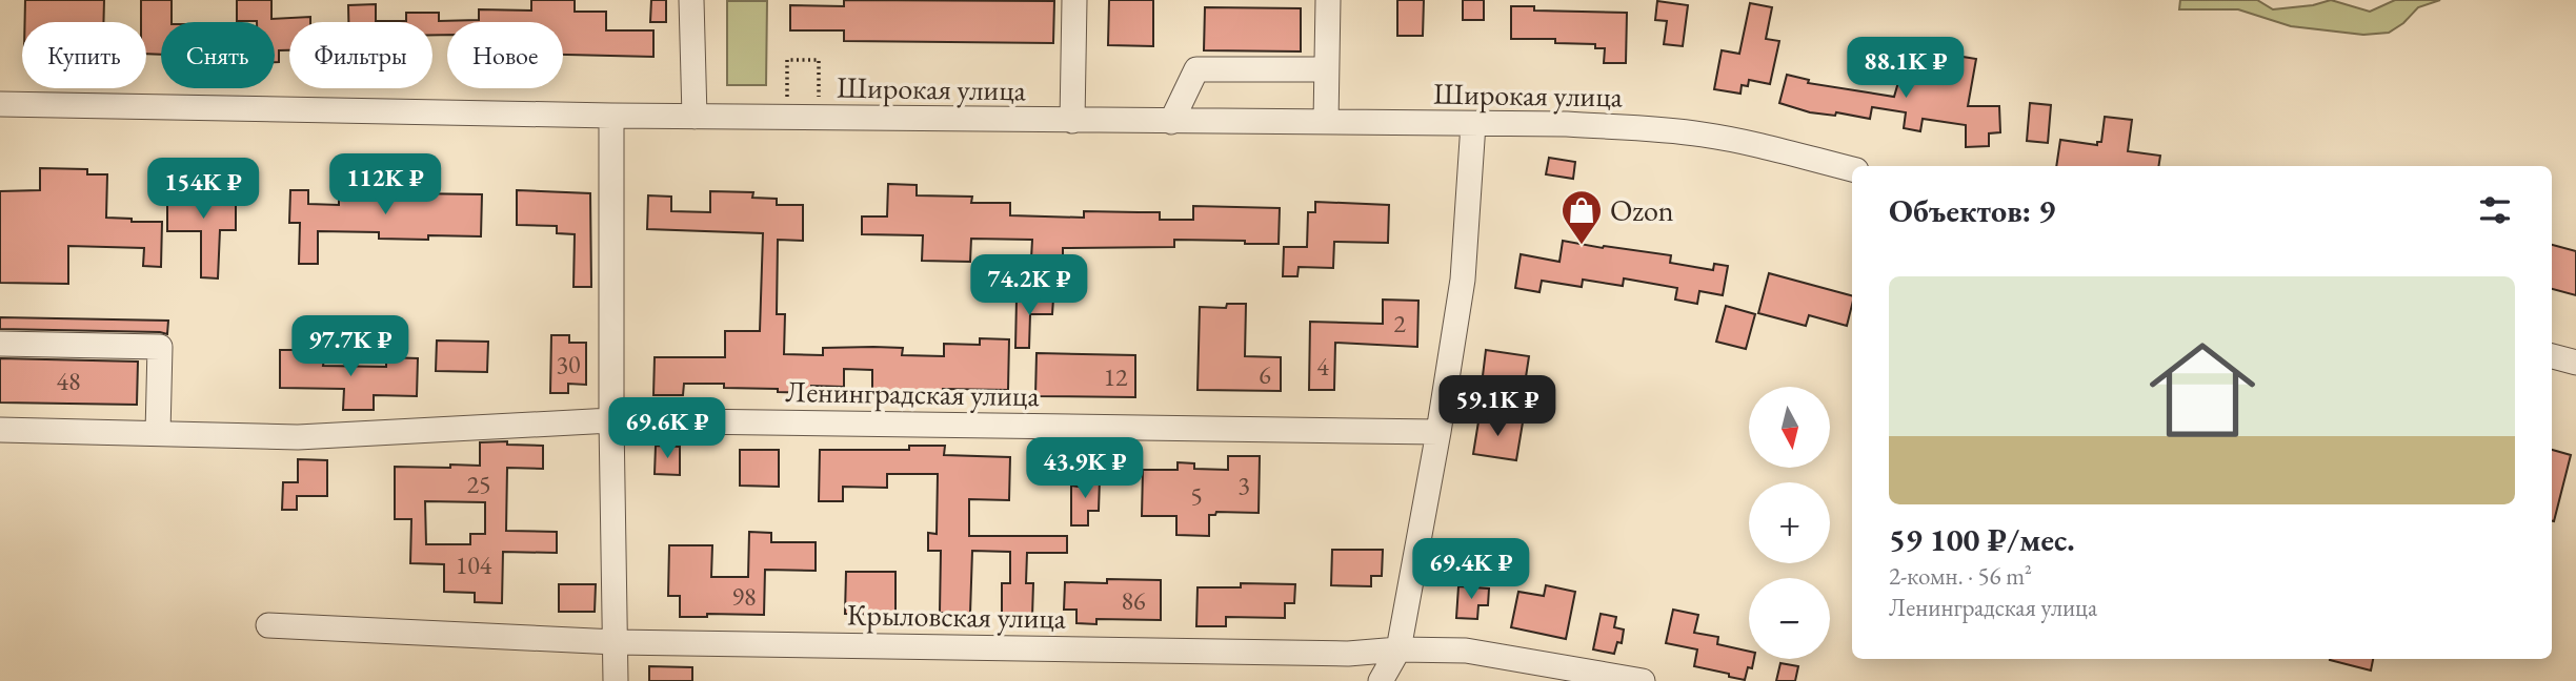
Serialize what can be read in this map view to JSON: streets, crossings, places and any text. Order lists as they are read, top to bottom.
{
  "streets": {
    "street": ["Широкая улица", "Ленинградская улица", "Крыловская улица"]
  },
  "places": {
    "shop": ["Ozon"]
  },
  "house_numbers": [
    "2",
    "30",
    "4",
    "6",
    "12",
    "48",
    "25",
    "3",
    "5",
    "104",
    "98",
    "86"
  ],
  "north": "bottom",
  "page": {
    "chip": [
      "Купить",
      "Снять",
      "Фильтры",
      "Новое"
    ],
    "price": [
      "88.1K ₽",
      "112K ₽",
      "154K ₽",
      "74.2K ₽",
      "97.7K ₽",
      "59.1K ₽",
      "69.6K ₽",
      "43.9K ₽",
      "69.4K ₽"
    ],
    "heading": "Объектов: 9",
    "list": [
      {
        "name": "59 100 ₽/мес.",
        "note": "2-комн. · 56 m² · Ленинградская улица"
      }
    ],
    "map_buttons": ["+", "−"]
  }
}
